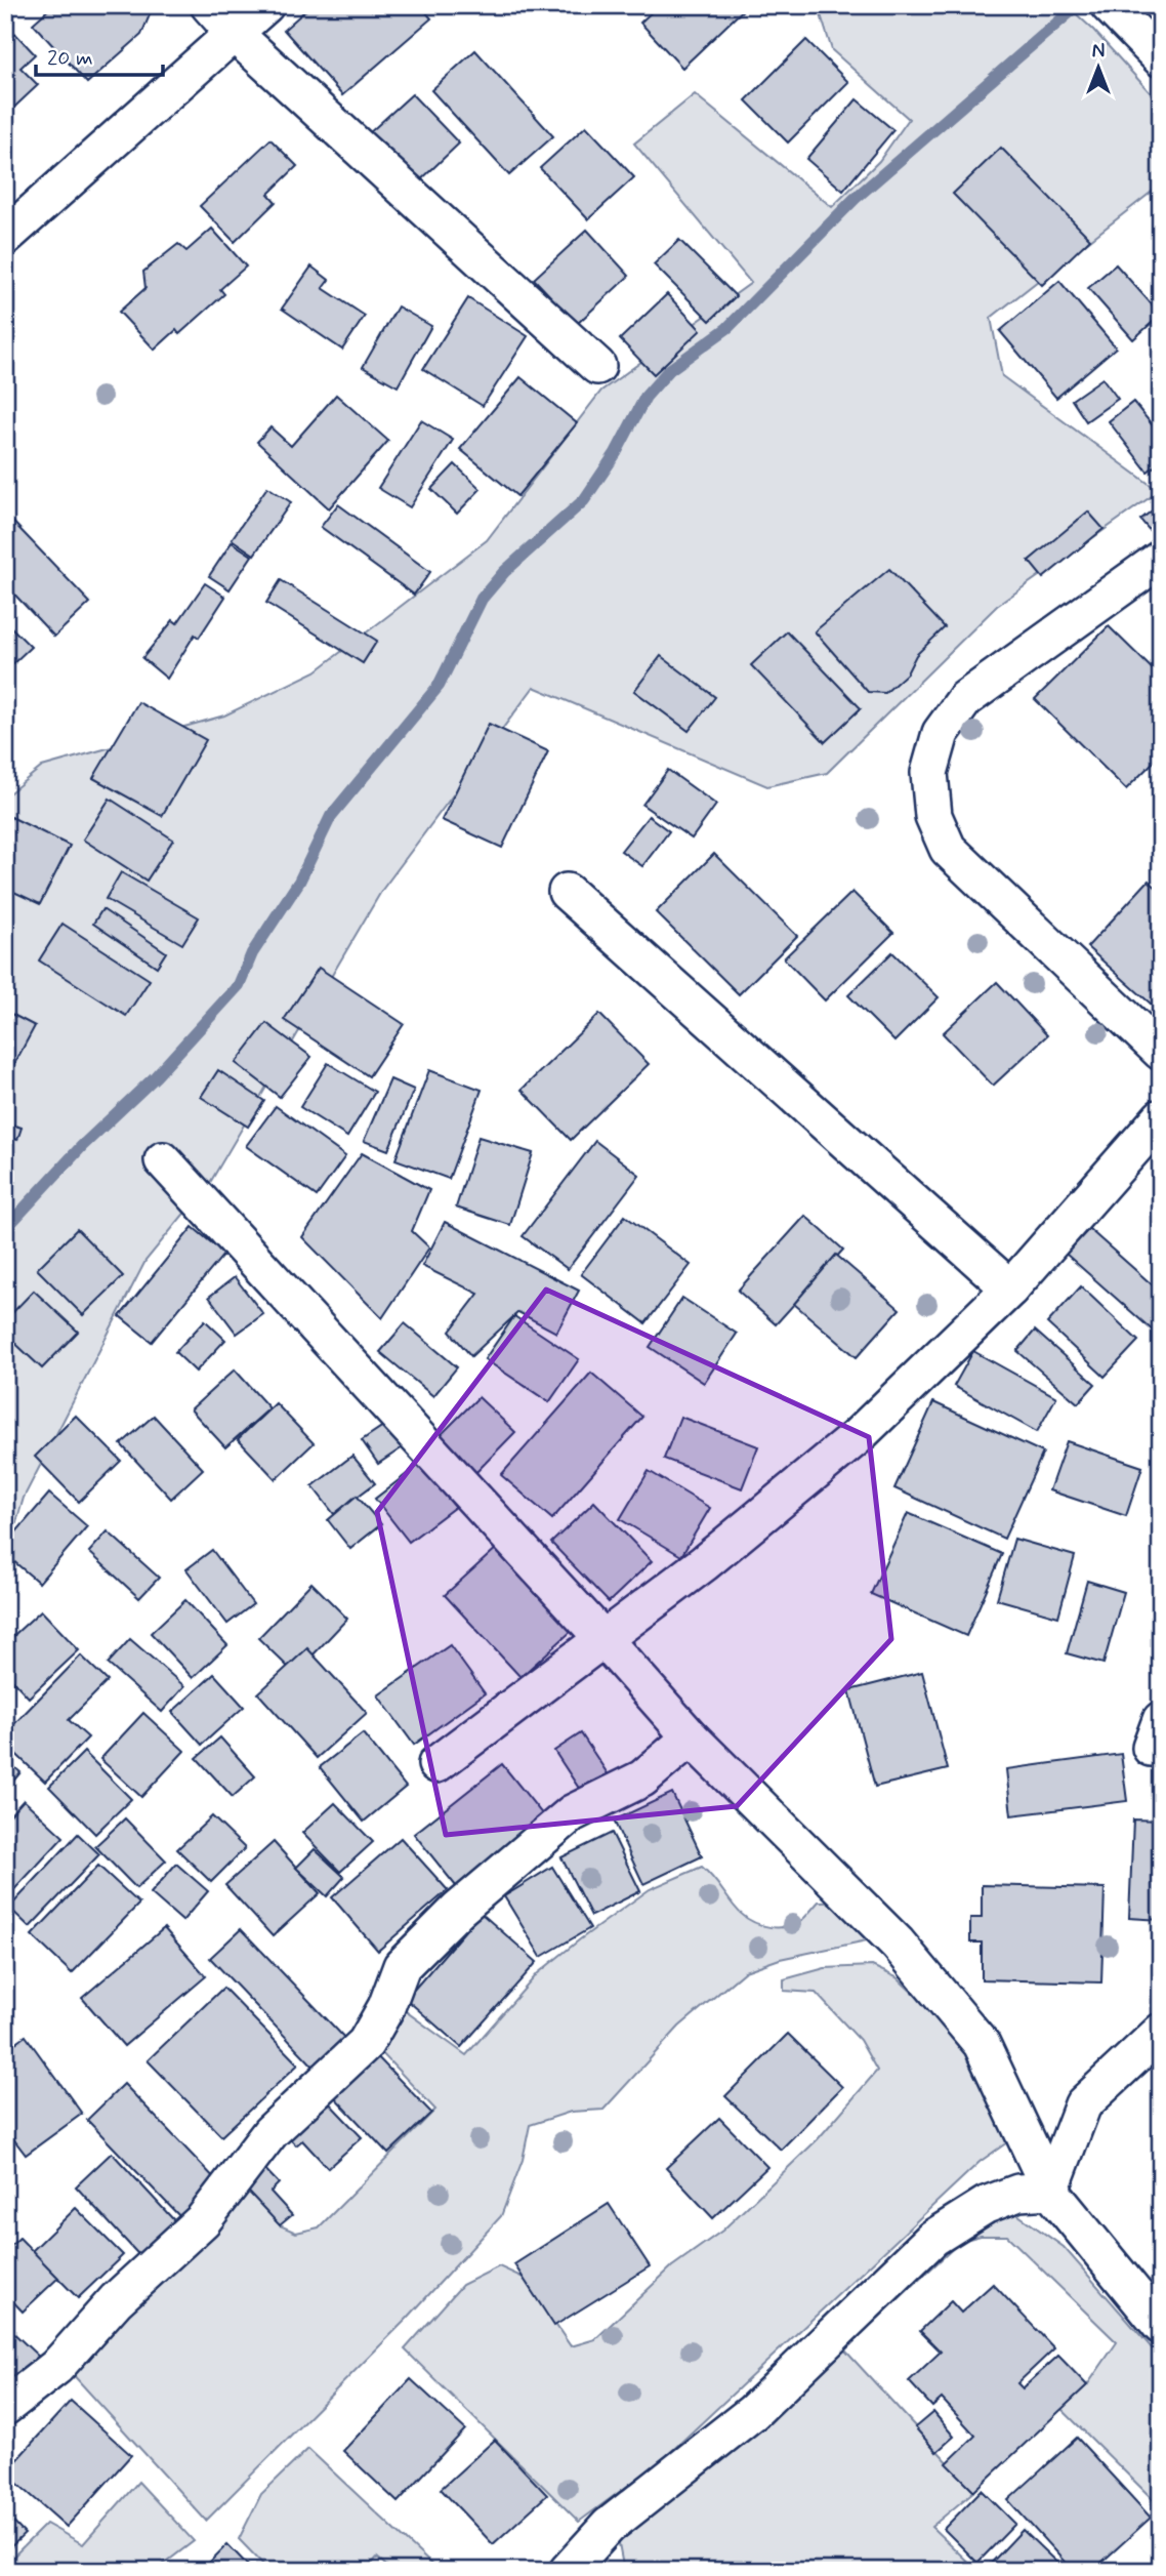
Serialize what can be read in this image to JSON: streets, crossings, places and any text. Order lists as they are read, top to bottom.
{
  "scale_bar": "20 m",
  "north": "top"
}
